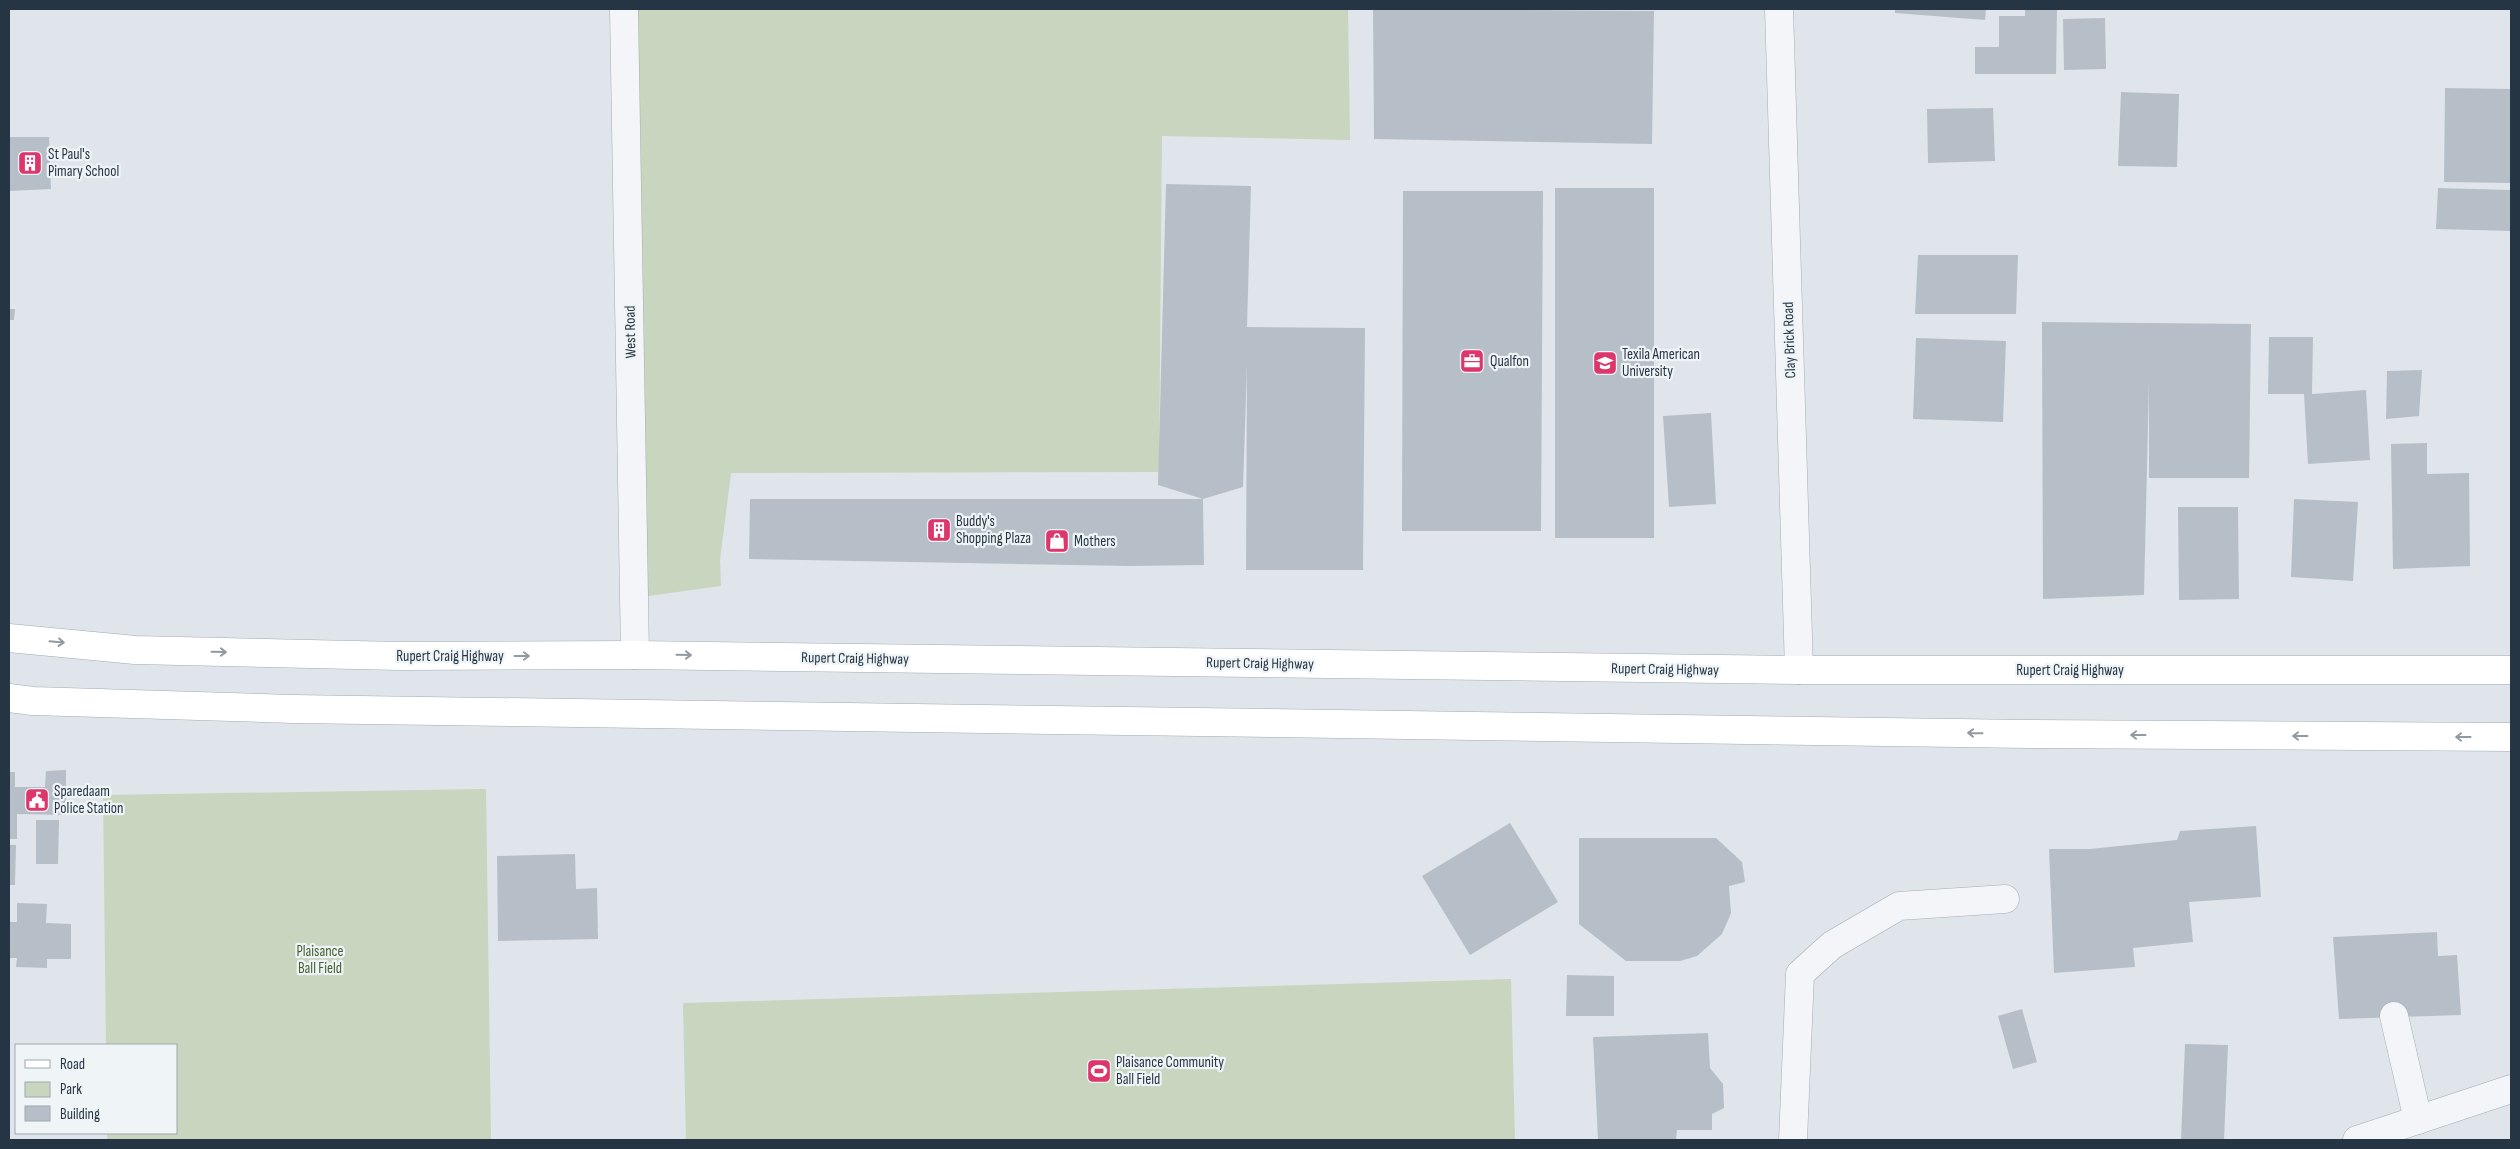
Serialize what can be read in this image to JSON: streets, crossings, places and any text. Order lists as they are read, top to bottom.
{
  "streets": {
    "main road": ["Rupert Craig Highway"],
    "street": ["West Road", "Clay Brick Road"]
  },
  "crossings": [
    ["West Road", "Rupert Craig Highway"],
    ["Clay Brick Road", "Rupert Craig Highway"]
  ],
  "parks": ["Plaisance Ball Field"],
  "places": {
    "building": ["St Paul's Pimary School", "Buddy's Shopping Plaza"],
    "office": ["Qualfon"],
    "school or university": ["Texila American University"],
    "shop": ["Mothers"],
    "public building": ["Sparedaam Police Station"],
    "sports": ["Plaisance Community Ball Field"]
  },
  "legend": ["Road", "Park", "Building"]
}
